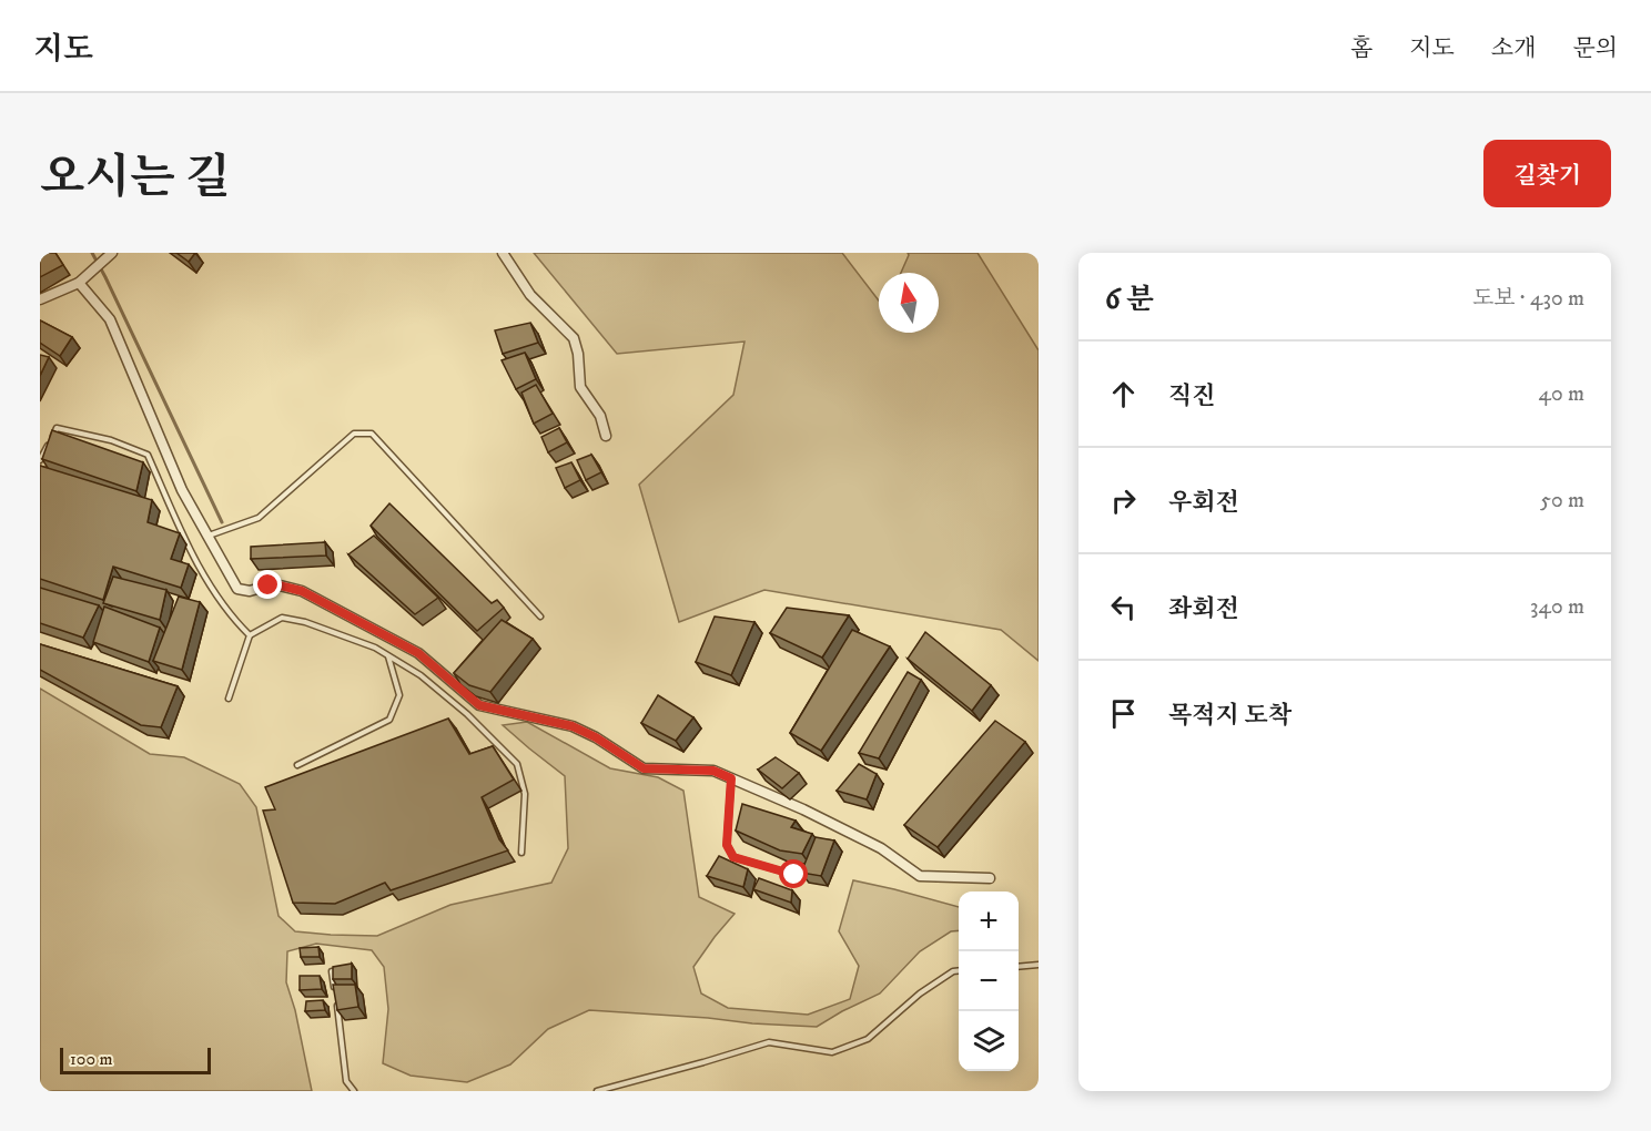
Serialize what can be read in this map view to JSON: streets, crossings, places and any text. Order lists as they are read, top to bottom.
{
  "scale_bar": "100 m",
  "north": "top",
  "page": {
    "header": "지도",
    "nav": [
      "홈",
      "지도",
      "소개",
      "문의"
    ],
    "title": "오시는 길",
    "buttons": "길찾기",
    "heading": ["6 분", "도보 · 430 m"],
    "list": [
      ["직진", "40 m"],
      ["우회전", "50 m"],
      ["좌회전", "340 m"],
      "목적지 도착"
    ],
    "map_buttons": ["+", "−"],
    "scale": "100 m"
  }
}
